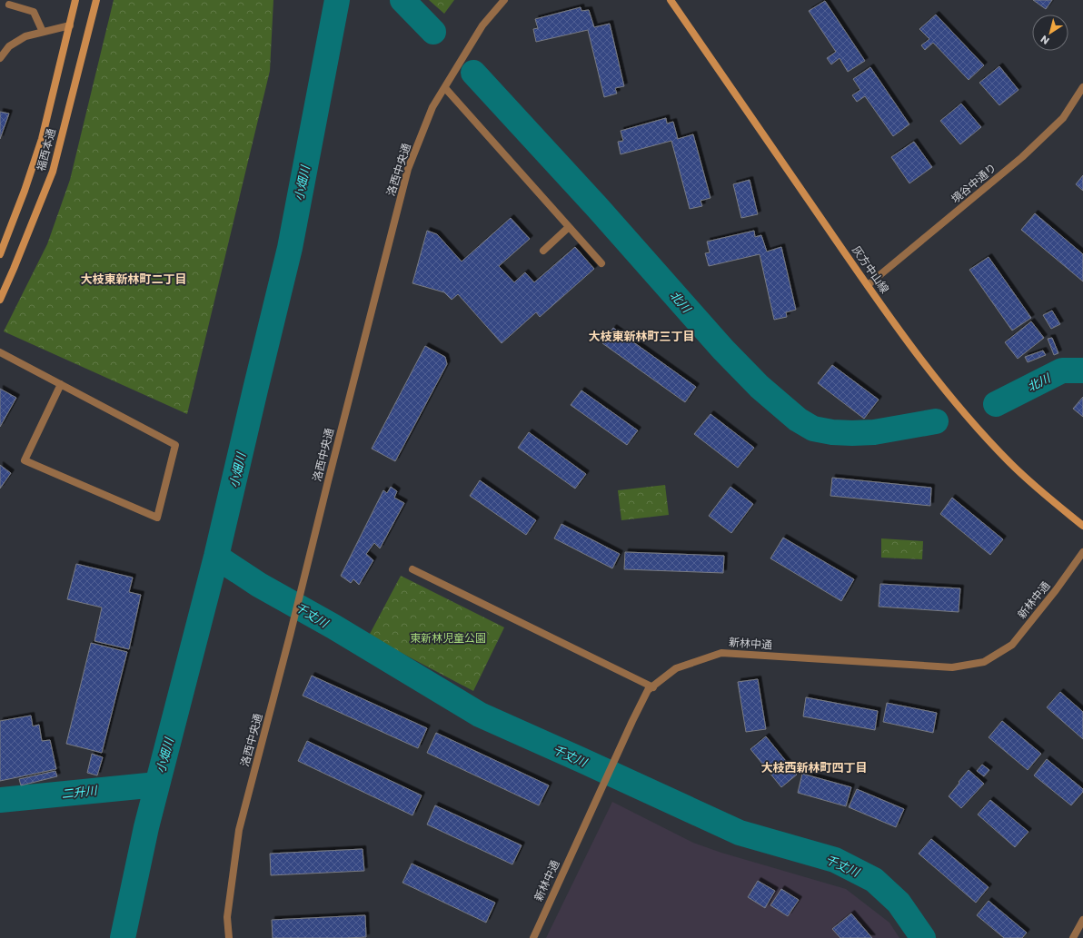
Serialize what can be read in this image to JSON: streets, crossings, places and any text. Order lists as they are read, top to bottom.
{
  "streets": {
    "main road": ["福西本通", "灰方中山線"],
    "street": ["洛西中央通", "境谷中通り", "新林中通"]
  },
  "crossings": [
    ["境谷中通り", "灰方中山線"]
  ],
  "districts": ["大枝東新林町二丁目", "大枝東新林町三丁目", "大枝西新林町四丁目"],
  "water": [
    "小畑川",
    "北川",
    "千丈川",
    "二升川"
  ],
  "parks": ["東新林児童公園"],
  "north": "bottom left"
}
